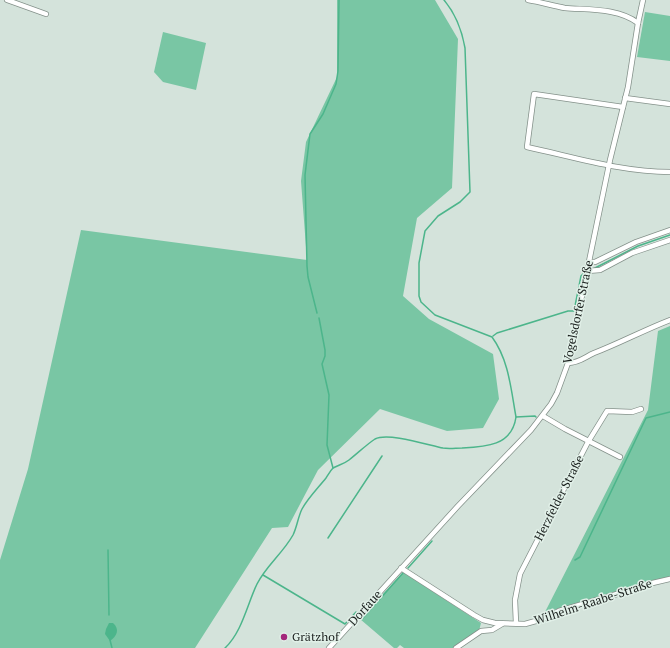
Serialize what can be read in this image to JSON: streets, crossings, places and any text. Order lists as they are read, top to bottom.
{
  "streets": {
    "street": [
      "Vogelsdorfer Straße",
      "Herzfelder Straße",
      "Wilhelm-Raabe-Straße",
      "Dorfaue"
    ]
  },
  "crossings": [
    ["Vogelsdorfer Straße", "Dorfaue"],
    ["Herzfelder Straße", "Wilhelm-Raabe-Straße"]
  ],
  "places": ["Grätzhof"]
}
